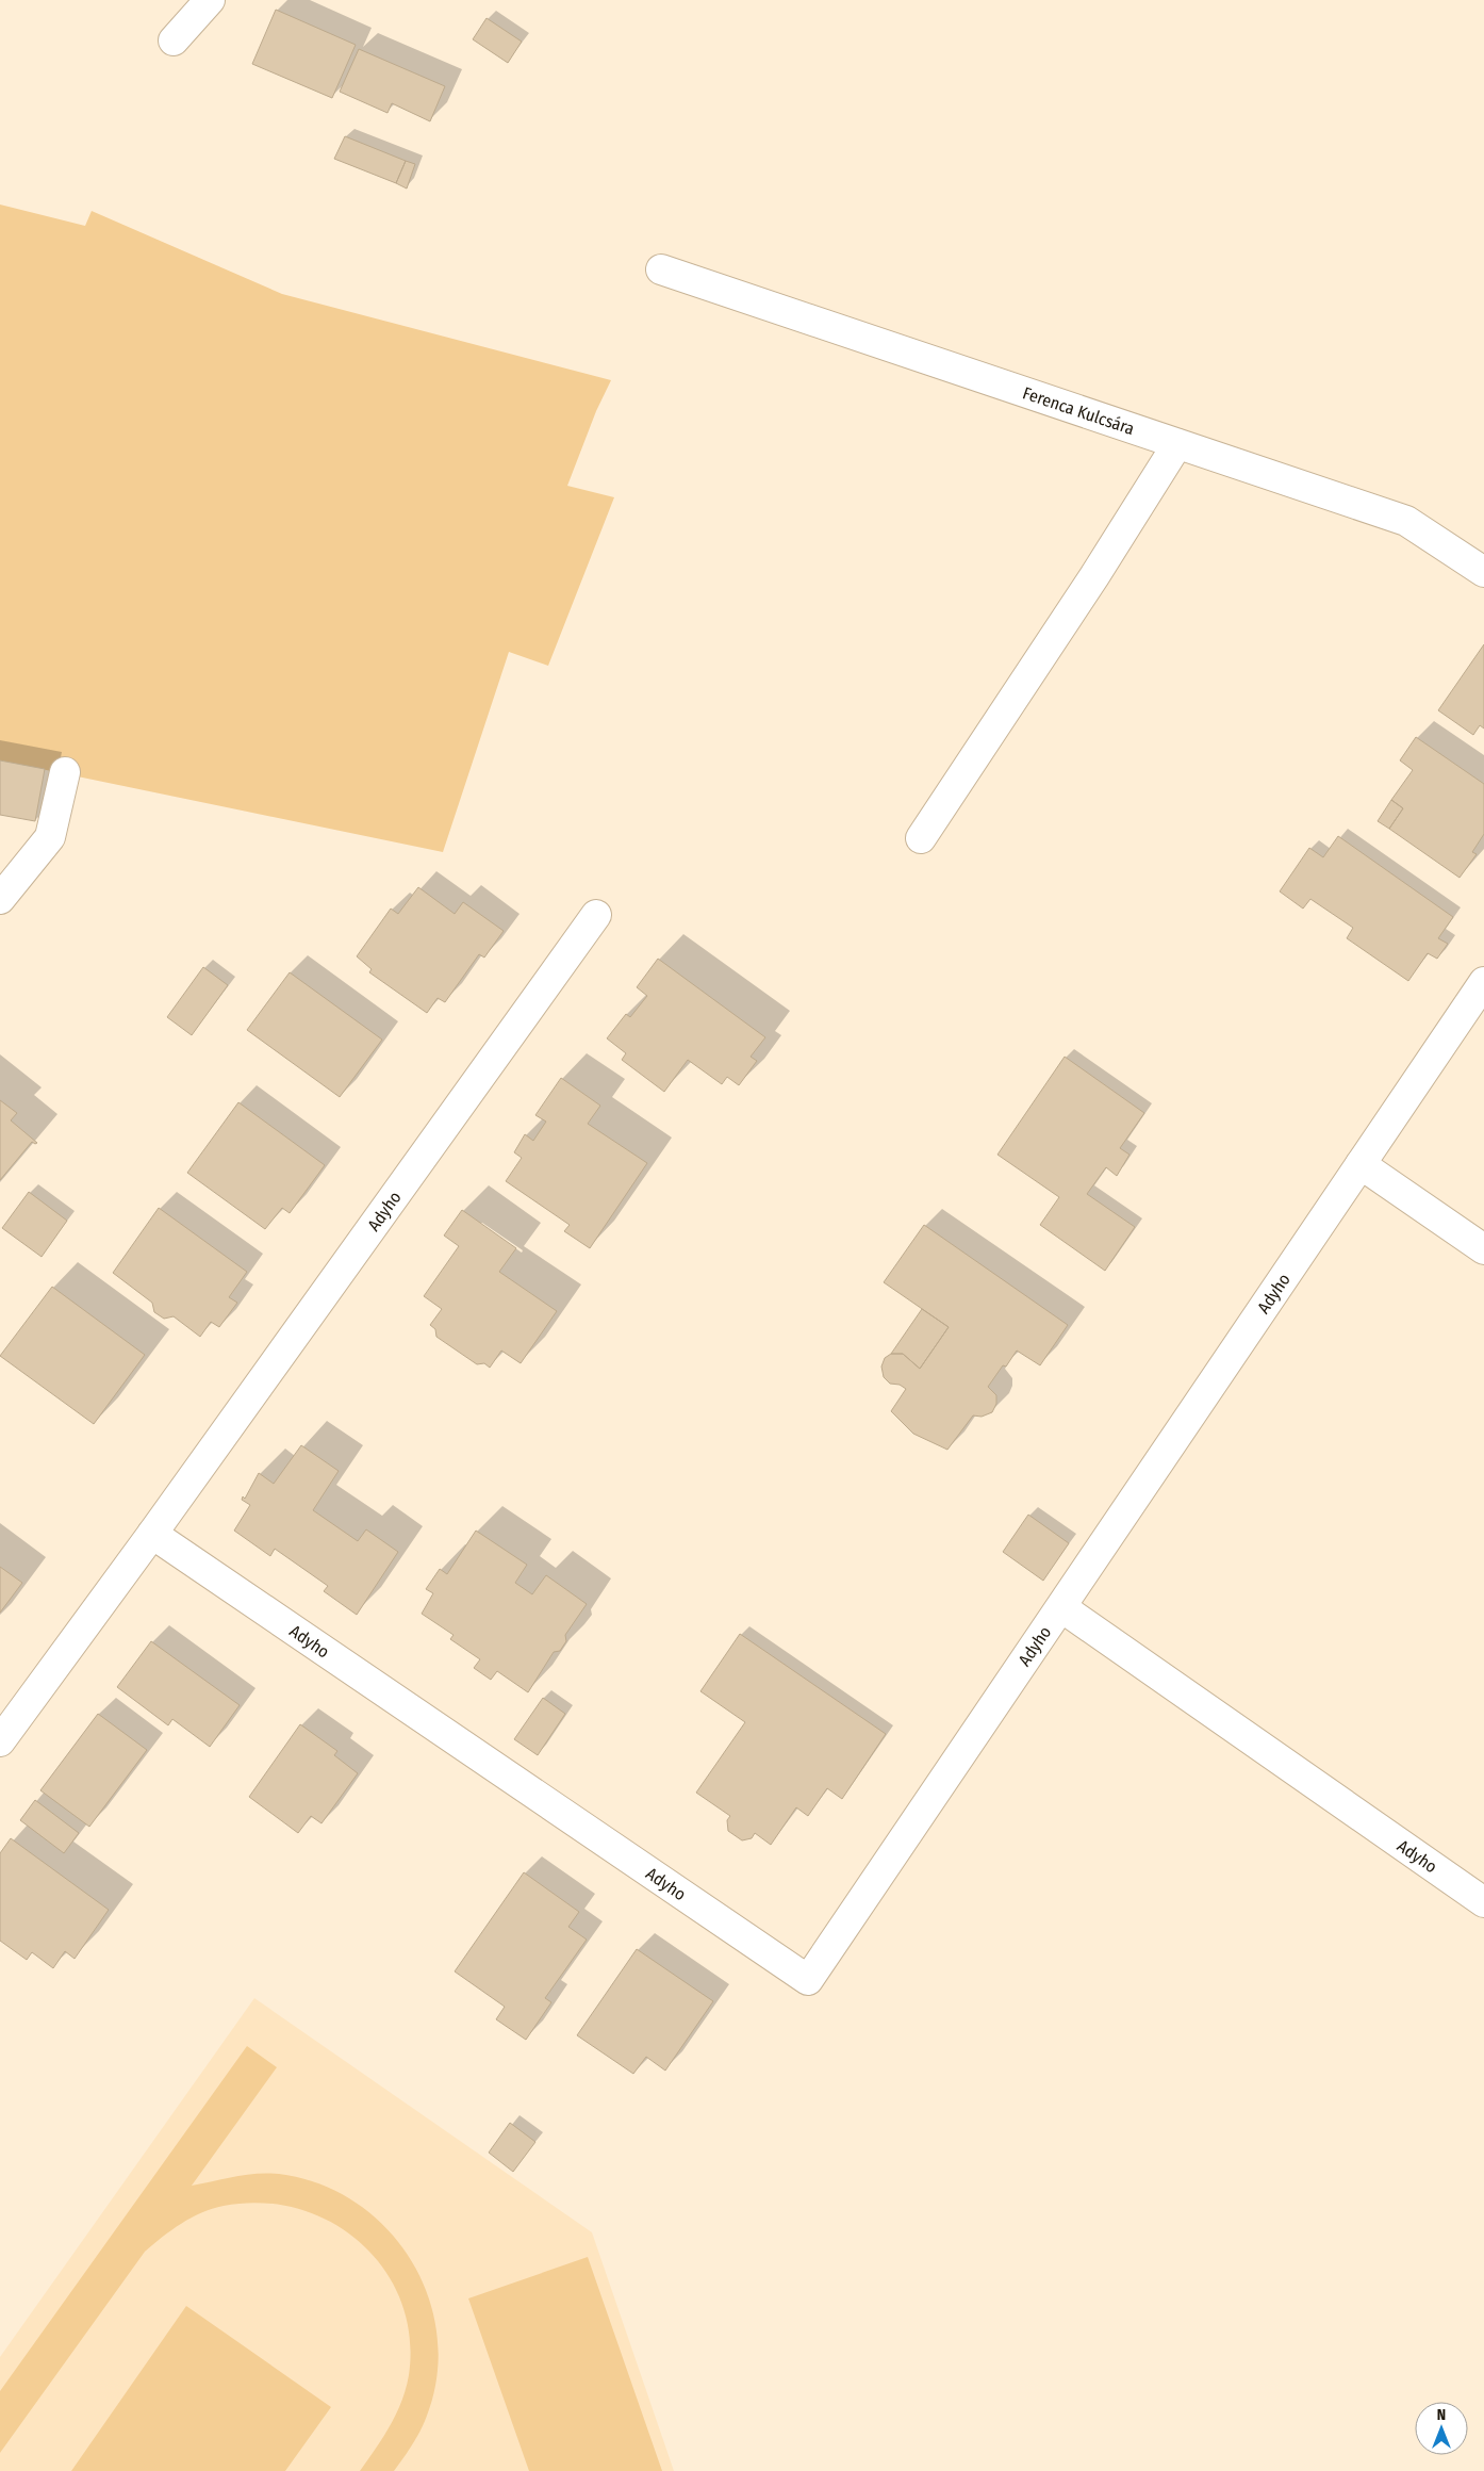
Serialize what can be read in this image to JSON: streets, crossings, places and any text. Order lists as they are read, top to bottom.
{
  "streets": {
    "street": ["Ferenca Kulcsára", "Adyho"]
  },
  "north": "top"
}
